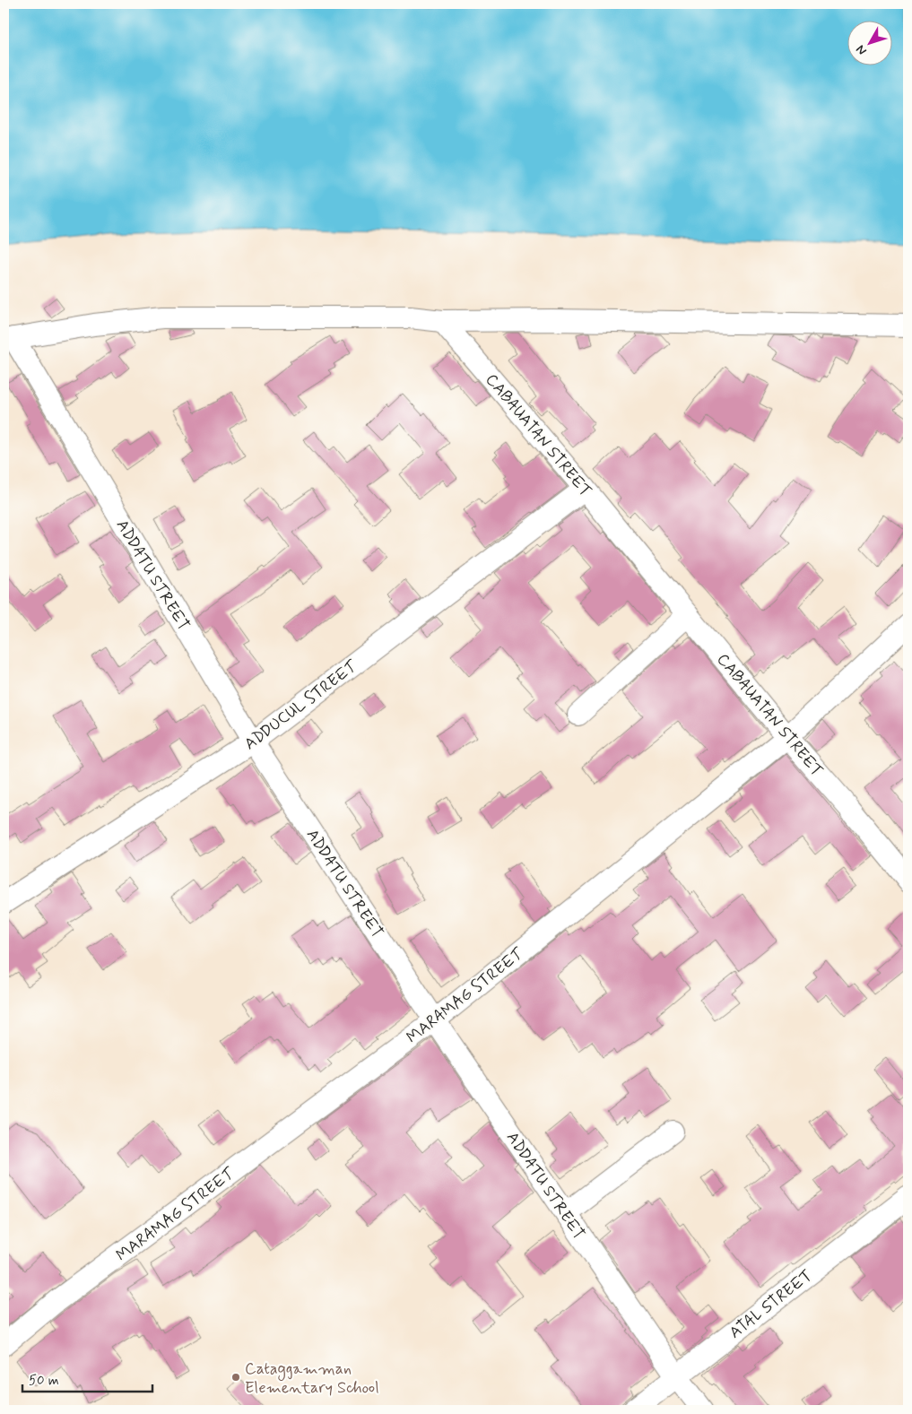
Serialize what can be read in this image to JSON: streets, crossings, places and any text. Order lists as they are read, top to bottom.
{
  "streets": {
    "street": [
      "CABAUATAN STREET",
      "ADDATU STREET",
      "ADDUCUL STREET",
      "MARAMAG STREET",
      "ATAL STREET"
    ]
  },
  "crossings": [
    ["CABAUATAN STREET", "ADDUCUL STREET"],
    ["CABAUATAN STREET", "MARAMAG STREET"],
    ["ADDATU STREET", "ADDUCUL STREET"],
    ["ADDATU STREET", "MARAMAG STREET"],
    ["ADDATU STREET", "ATAL STREET"]
  ],
  "places": ["Cataggamman Elementary School"],
  "scale_bar": "50 m",
  "north": "bottom left"
}
